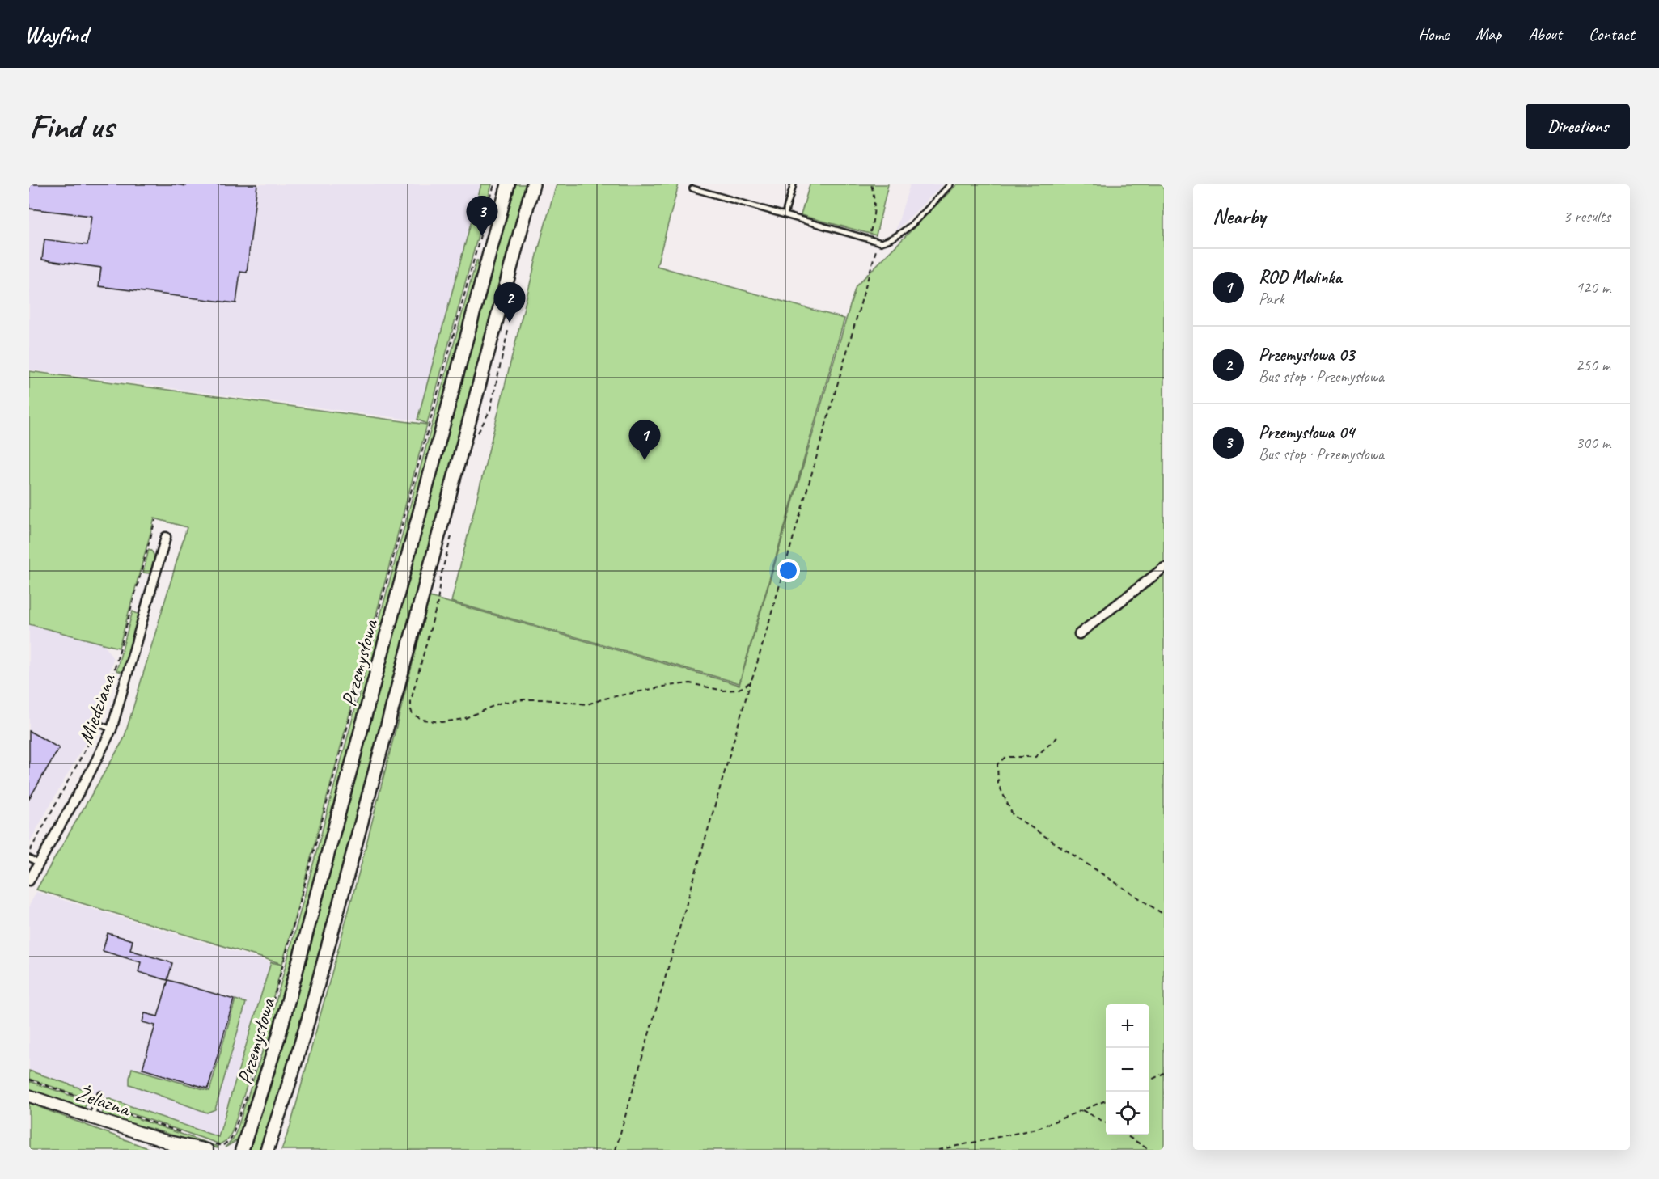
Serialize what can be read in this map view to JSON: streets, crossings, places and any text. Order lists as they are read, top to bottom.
{
  "streets": {
    "main road": ["Przemysłowa"],
    "street": ["Miedziana", "Żelazna"]
  },
  "page": {
    "header": "Wayfind",
    "nav": [
      "Home",
      "Map",
      "About",
      "Contact"
    ],
    "buttons": "Directions",
    "title": "Find us",
    "heading": ["Nearby", "3 results"],
    "pins": ["3", "2", "1"],
    "list": [
      {
        "mark": "1",
        "name": "ROD Malinka",
        "note": "Park",
        "value": "120 m"
      },
      {
        "mark": "2",
        "name": "Przemysłowa 03",
        "note": "Bus stop · Przemysłowa",
        "value": "250 m"
      },
      {
        "mark": "3",
        "name": "Przemysłowa 04",
        "note": "Bus stop · Przemysłowa",
        "value": "300 m"
      }
    ],
    "map_buttons": ["+", "−"]
  }
}
